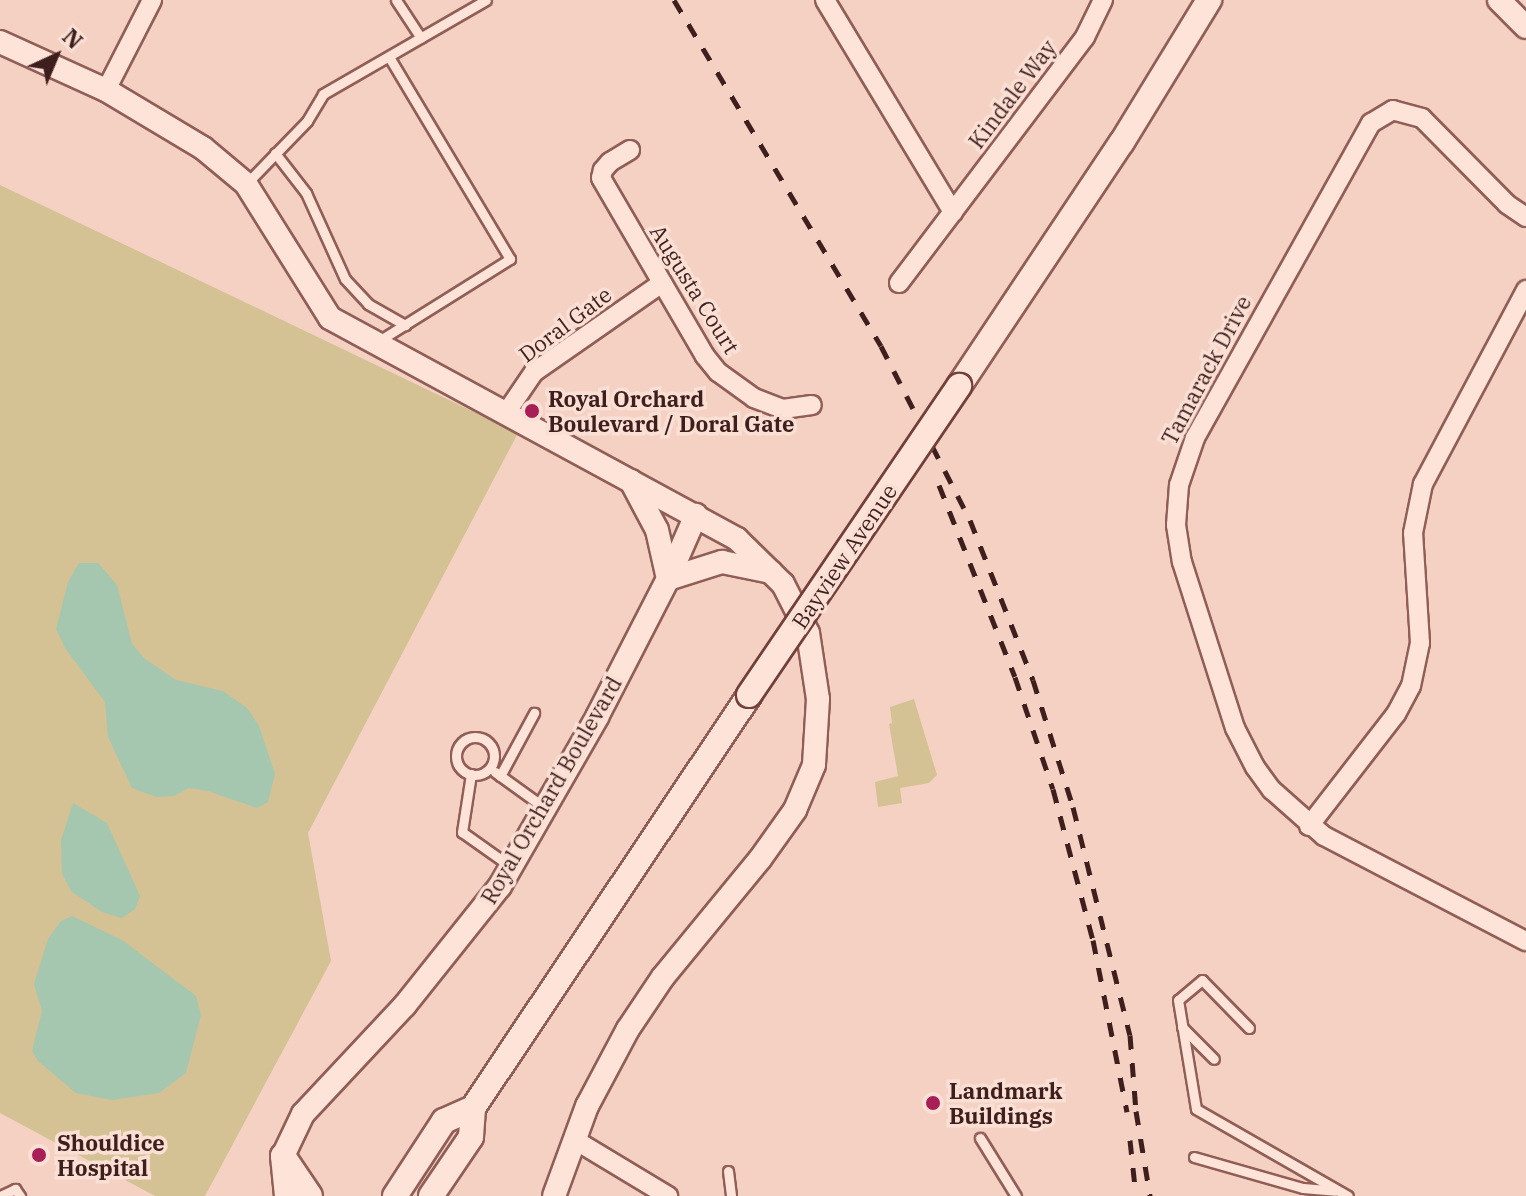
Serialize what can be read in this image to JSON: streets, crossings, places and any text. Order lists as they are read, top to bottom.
{
  "streets": {
    "main road": ["Bayview Avenue"],
    "street": [
      "Kindale Way",
      "Augusta Court",
      "Doral Gate",
      "Tamarack Drive",
      "Royal Orchard Boulevard"
    ]
  },
  "crossings": [
    ["Augusta Court", "Doral Gate"]
  ],
  "places": ["Royal Orchard Boulevard / Doral Gate", "Landmark Buildings", "Shouldice Hospital"],
  "north": "top right"
}
